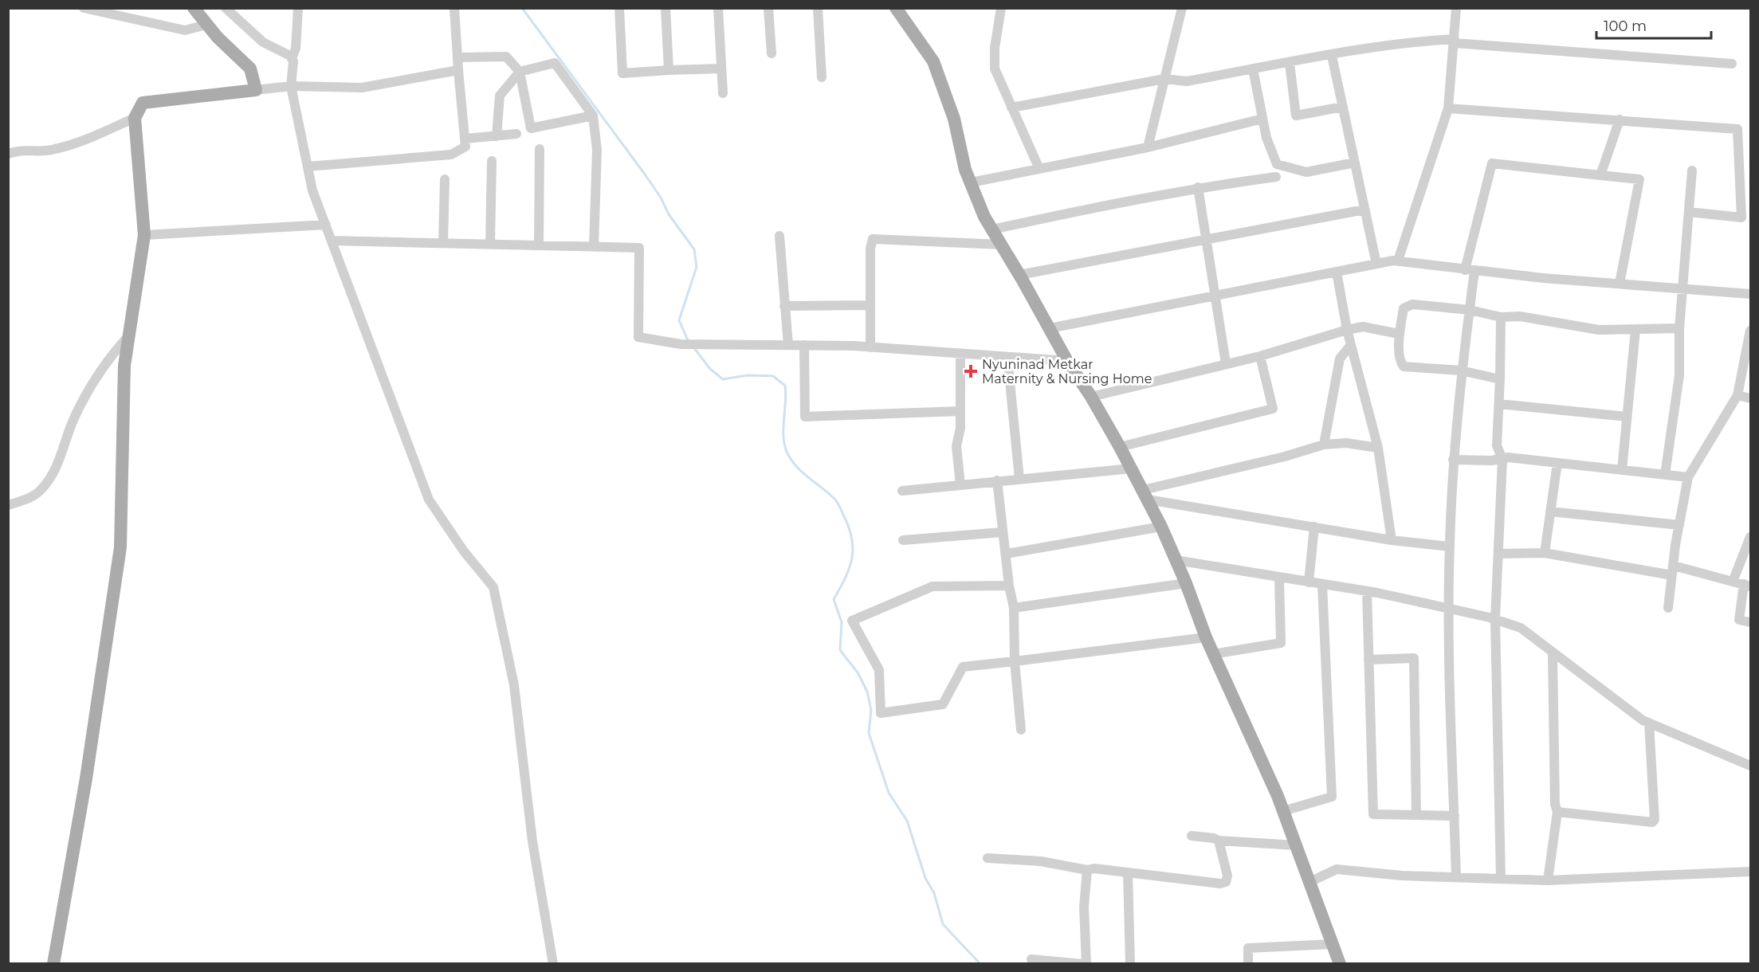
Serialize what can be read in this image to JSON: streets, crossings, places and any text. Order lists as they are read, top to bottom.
{
  "places": {
    "health": ["Nyuninad Metkar Maternity & Nursing Home"]
  },
  "scale_bar": "100 m"
}
